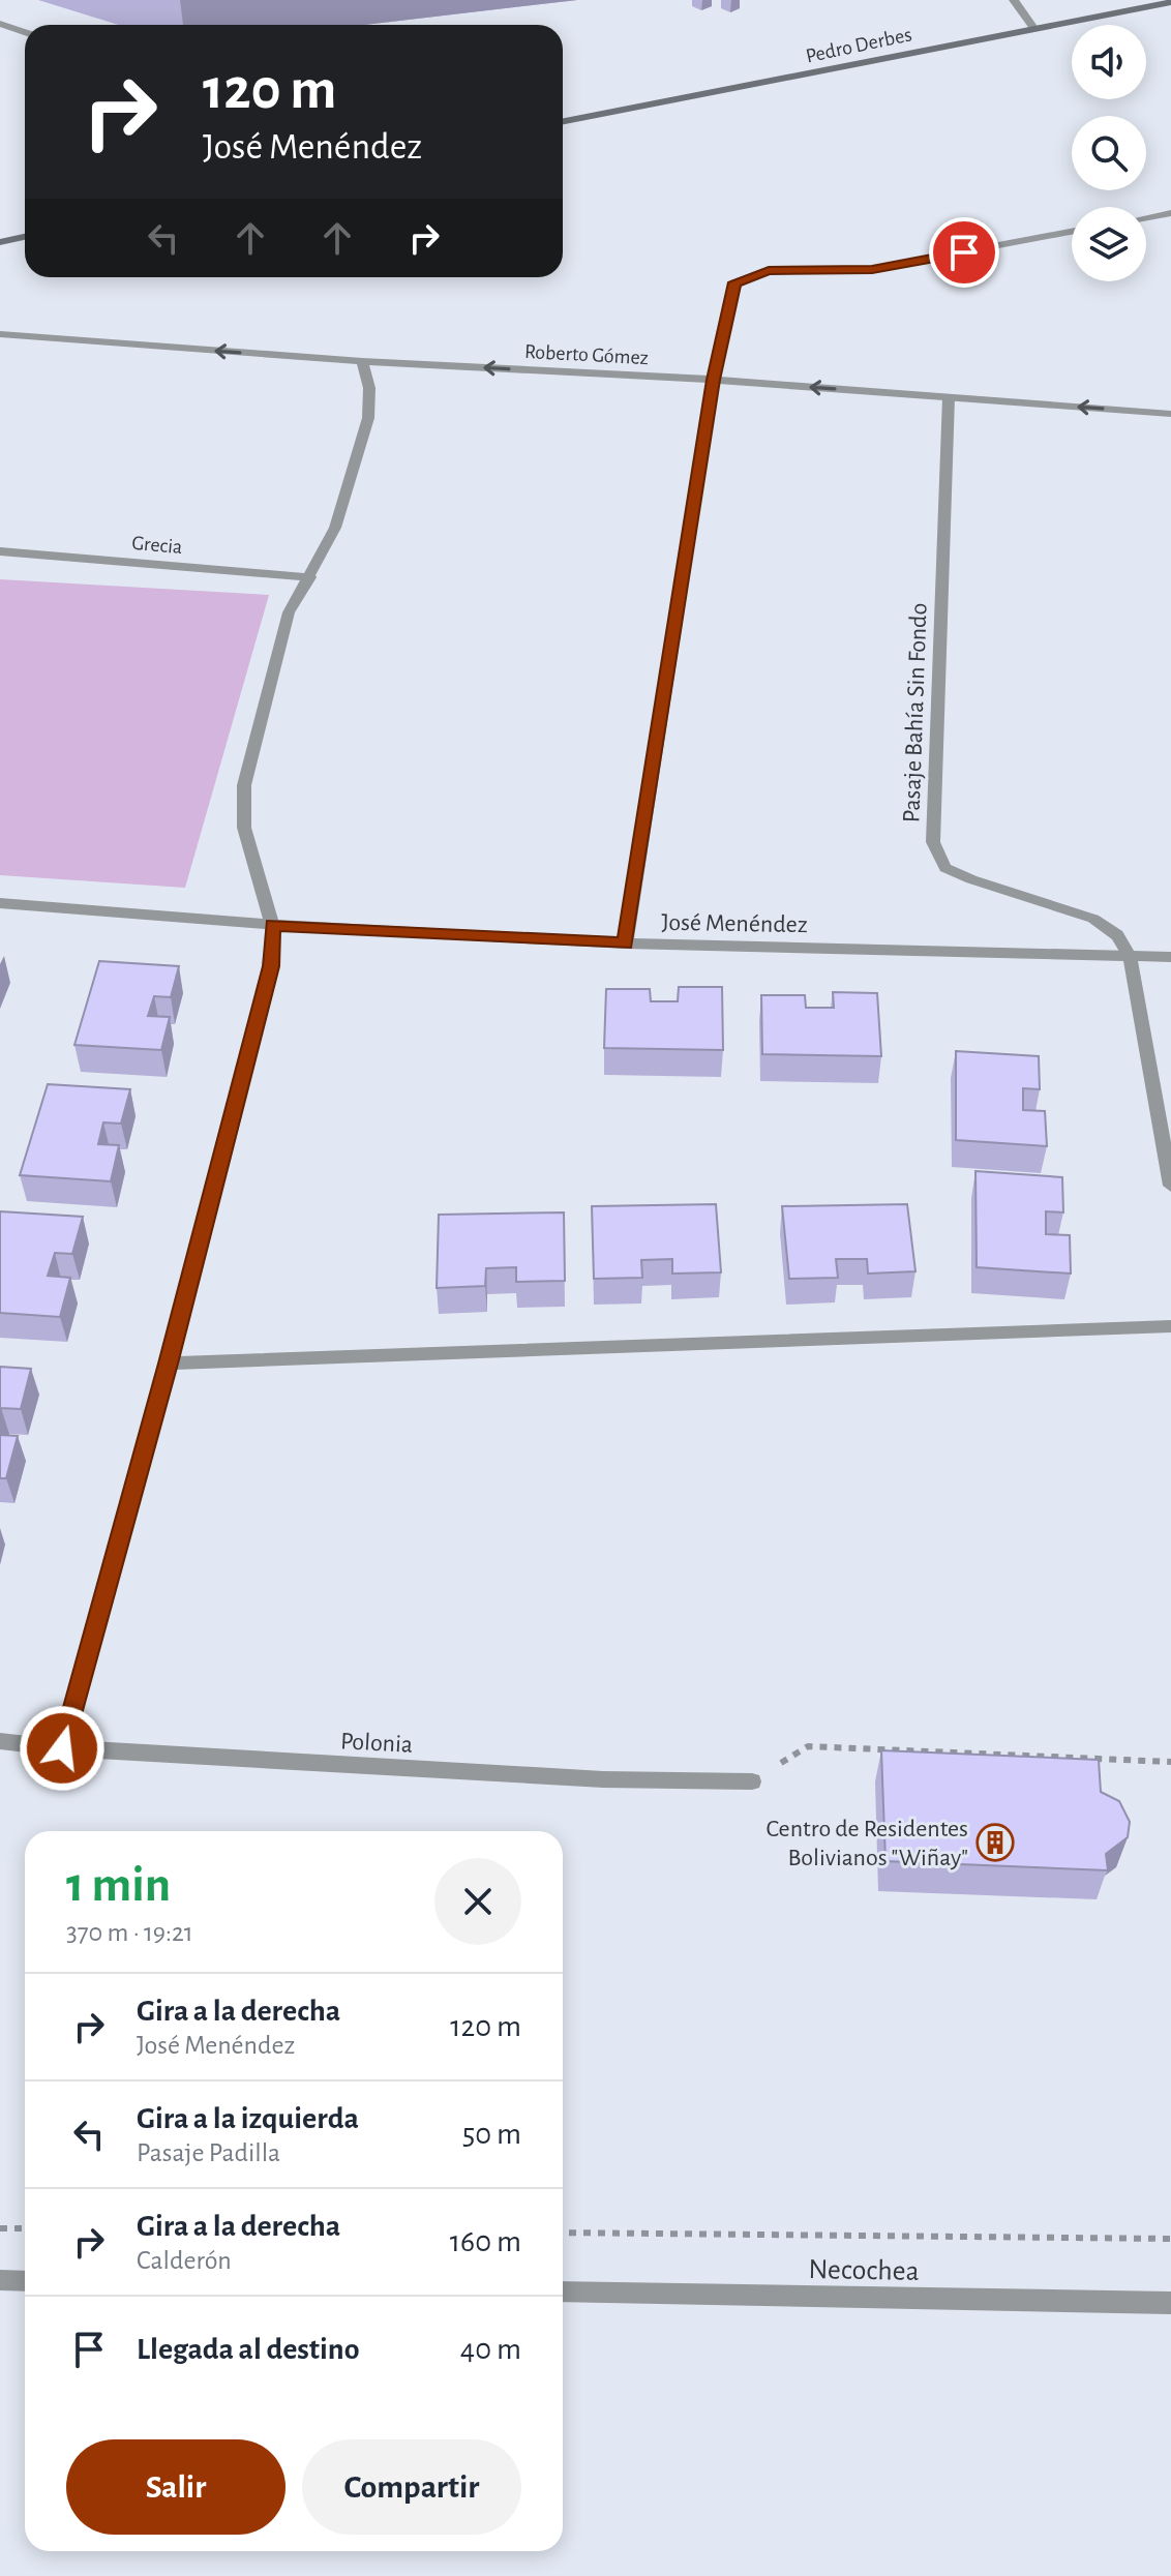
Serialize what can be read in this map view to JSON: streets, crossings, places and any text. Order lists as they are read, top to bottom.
{
  "streets": {
    "main road": ["Pedro Derbes"],
    "street": [
      "Roberto Gómez",
      "Grecia",
      "Pasaje Bahía Sin Fondo",
      "José Menéndez",
      "Polonia",
      "Necochea"
    ]
  },
  "crossings": [
    ["Roberto Gómez", "Pasaje Bahía Sin Fondo"],
    ["Pasaje Bahía Sin Fondo", "José Menéndez"]
  ],
  "one_way": ["Roberto Gómez"],
  "places": {
    "building": ["Centro de Residentes Bolivianos \"Wiñay\""]
  },
  "page": {
    "turn": ["120 m", "José Menéndez"],
    "heading": ["1 min", "370 m · 19:21"],
    "list": [
      {
        "name": "Gira a la derecha",
        "note": "José Menéndez",
        "value": "120 m"
      },
      {
        "name": "Gira a la izquierda",
        "note": "Pasaje Padilla",
        "value": "50 m"
      },
      {
        "name": "Gira a la derecha",
        "note": "Calderón",
        "value": "160 m"
      },
      {
        "name": "Llegada al destino",
        "value": "40 m"
      }
    ],
    "buttons": ["Salir", "Compartir"]
  }
}
